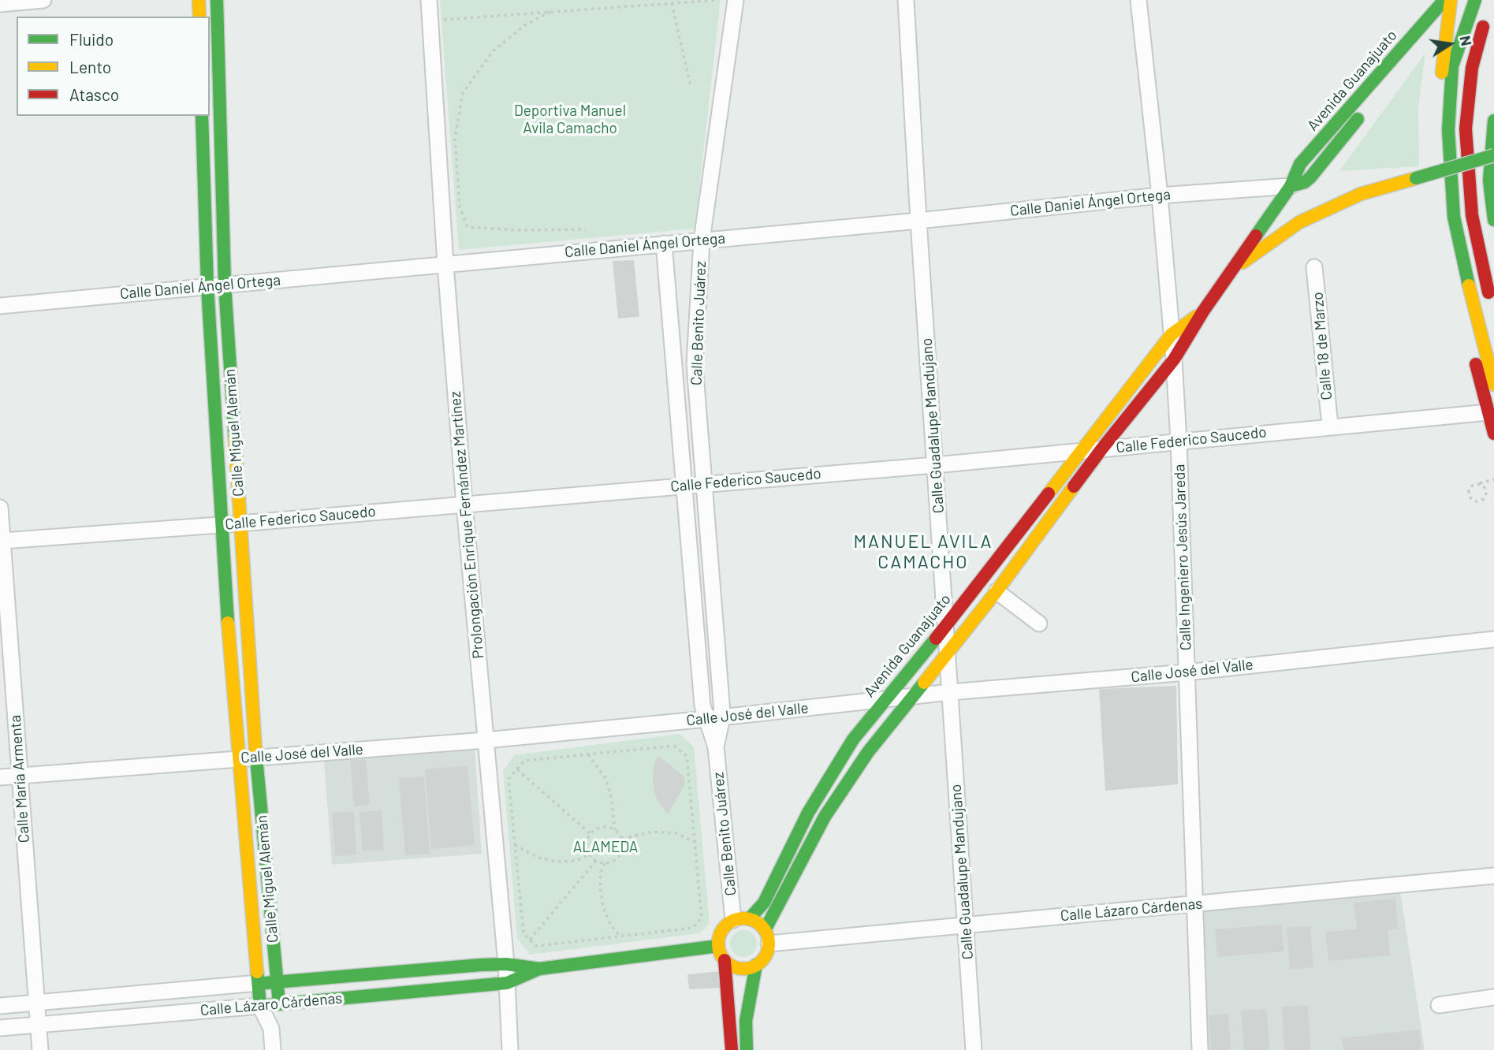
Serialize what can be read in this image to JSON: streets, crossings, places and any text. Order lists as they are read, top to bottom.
{
  "streets": {
    "main road": ["Avenida Guanajuato", "Calle Miguel Alemán", "Calle Lázaro Cárdenas"],
    "street": [
      "Calle Daniel Ángel Ortega",
      "Calle Benito Juárez",
      "Calle 18 de Marzo",
      "Calle Guadalupe Mandujano",
      "Calle Federico Saucedo",
      "Prolongación Enrique Fernández Martínez",
      "Calle Ingeniero Jesús Jareda",
      "Calle José del Valle",
      "Calle María Armenta"
    ]
  },
  "crossings": [
    ["Avenida Guanajuato", "Calle Daniel Ángel Ortega"],
    ["Avenida Guanajuato", "Calle Benito Juárez"],
    ["Avenida Guanajuato", "Calle Guadalupe Mandujano"],
    ["Avenida Guanajuato", "Calle Federico Saucedo"],
    ["Avenida Guanajuato", "Calle Ingeniero Jesús Jareda"],
    ["Avenida Guanajuato", "Calle José del Valle"],
    ["Avenida Guanajuato", "Calle Lázaro Cárdenas"],
    ["Calle Daniel Ángel Ortega", "Calle Benito Juárez"],
    ["Calle Daniel Ángel Ortega", "Calle Guadalupe Mandujano"],
    ["Calle Daniel Ángel Ortega", "Calle Miguel Alemán"],
    ["Calle Daniel Ángel Ortega", "Prolongación Enrique Fernández Martínez"],
    ["Calle Daniel Ángel Ortega", "Calle Ingeniero Jesús Jareda"],
    ["Calle Benito Juárez", "Calle Federico Saucedo"],
    ["Calle Benito Juárez", "Calle José del Valle"],
    ["Calle Benito Juárez", "Calle Lázaro Cárdenas"],
    ["Calle 18 de Marzo", "Calle Federico Saucedo"],
    ["Calle Guadalupe Mandujano", "Calle Federico Saucedo"],
    ["Calle Guadalupe Mandujano", "Calle José del Valle"],
    ["Calle Guadalupe Mandujano", "Calle Lázaro Cárdenas"],
    ["Calle Miguel Alemán", "Calle Federico Saucedo"],
    ["Calle Miguel Alemán", "Calle José del Valle"],
    ["Calle Miguel Alemán", "Calle Lázaro Cárdenas"],
    ["Calle Federico Saucedo", "Prolongación Enrique Fernández Martínez"],
    ["Calle Federico Saucedo", "Calle Ingeniero Jesús Jareda"],
    ["Calle Federico Saucedo", "Calle María Armenta"],
    ["Prolongación Enrique Fernández Martínez", "Calle José del Valle"],
    ["Prolongación Enrique Fernández Martínez", "Calle Lázaro Cárdenas"],
    ["Calle Ingeniero Jesús Jareda", "Calle José del Valle"],
    ["Calle Ingeniero Jesús Jareda", "Calle Lázaro Cárdenas"],
    ["Calle José del Valle", "Calle María Armenta"],
    ["Calle María Armenta", "Calle Lázaro Cárdenas"]
  ],
  "districts": ["MANUEL AVILA CAMACHO"],
  "parks": ["Deportiva Manuel Avila Camacho", "ALAMEDA"],
  "legend": ["Fluido", "Lento", "Atasco"],
  "north": "right"
}
